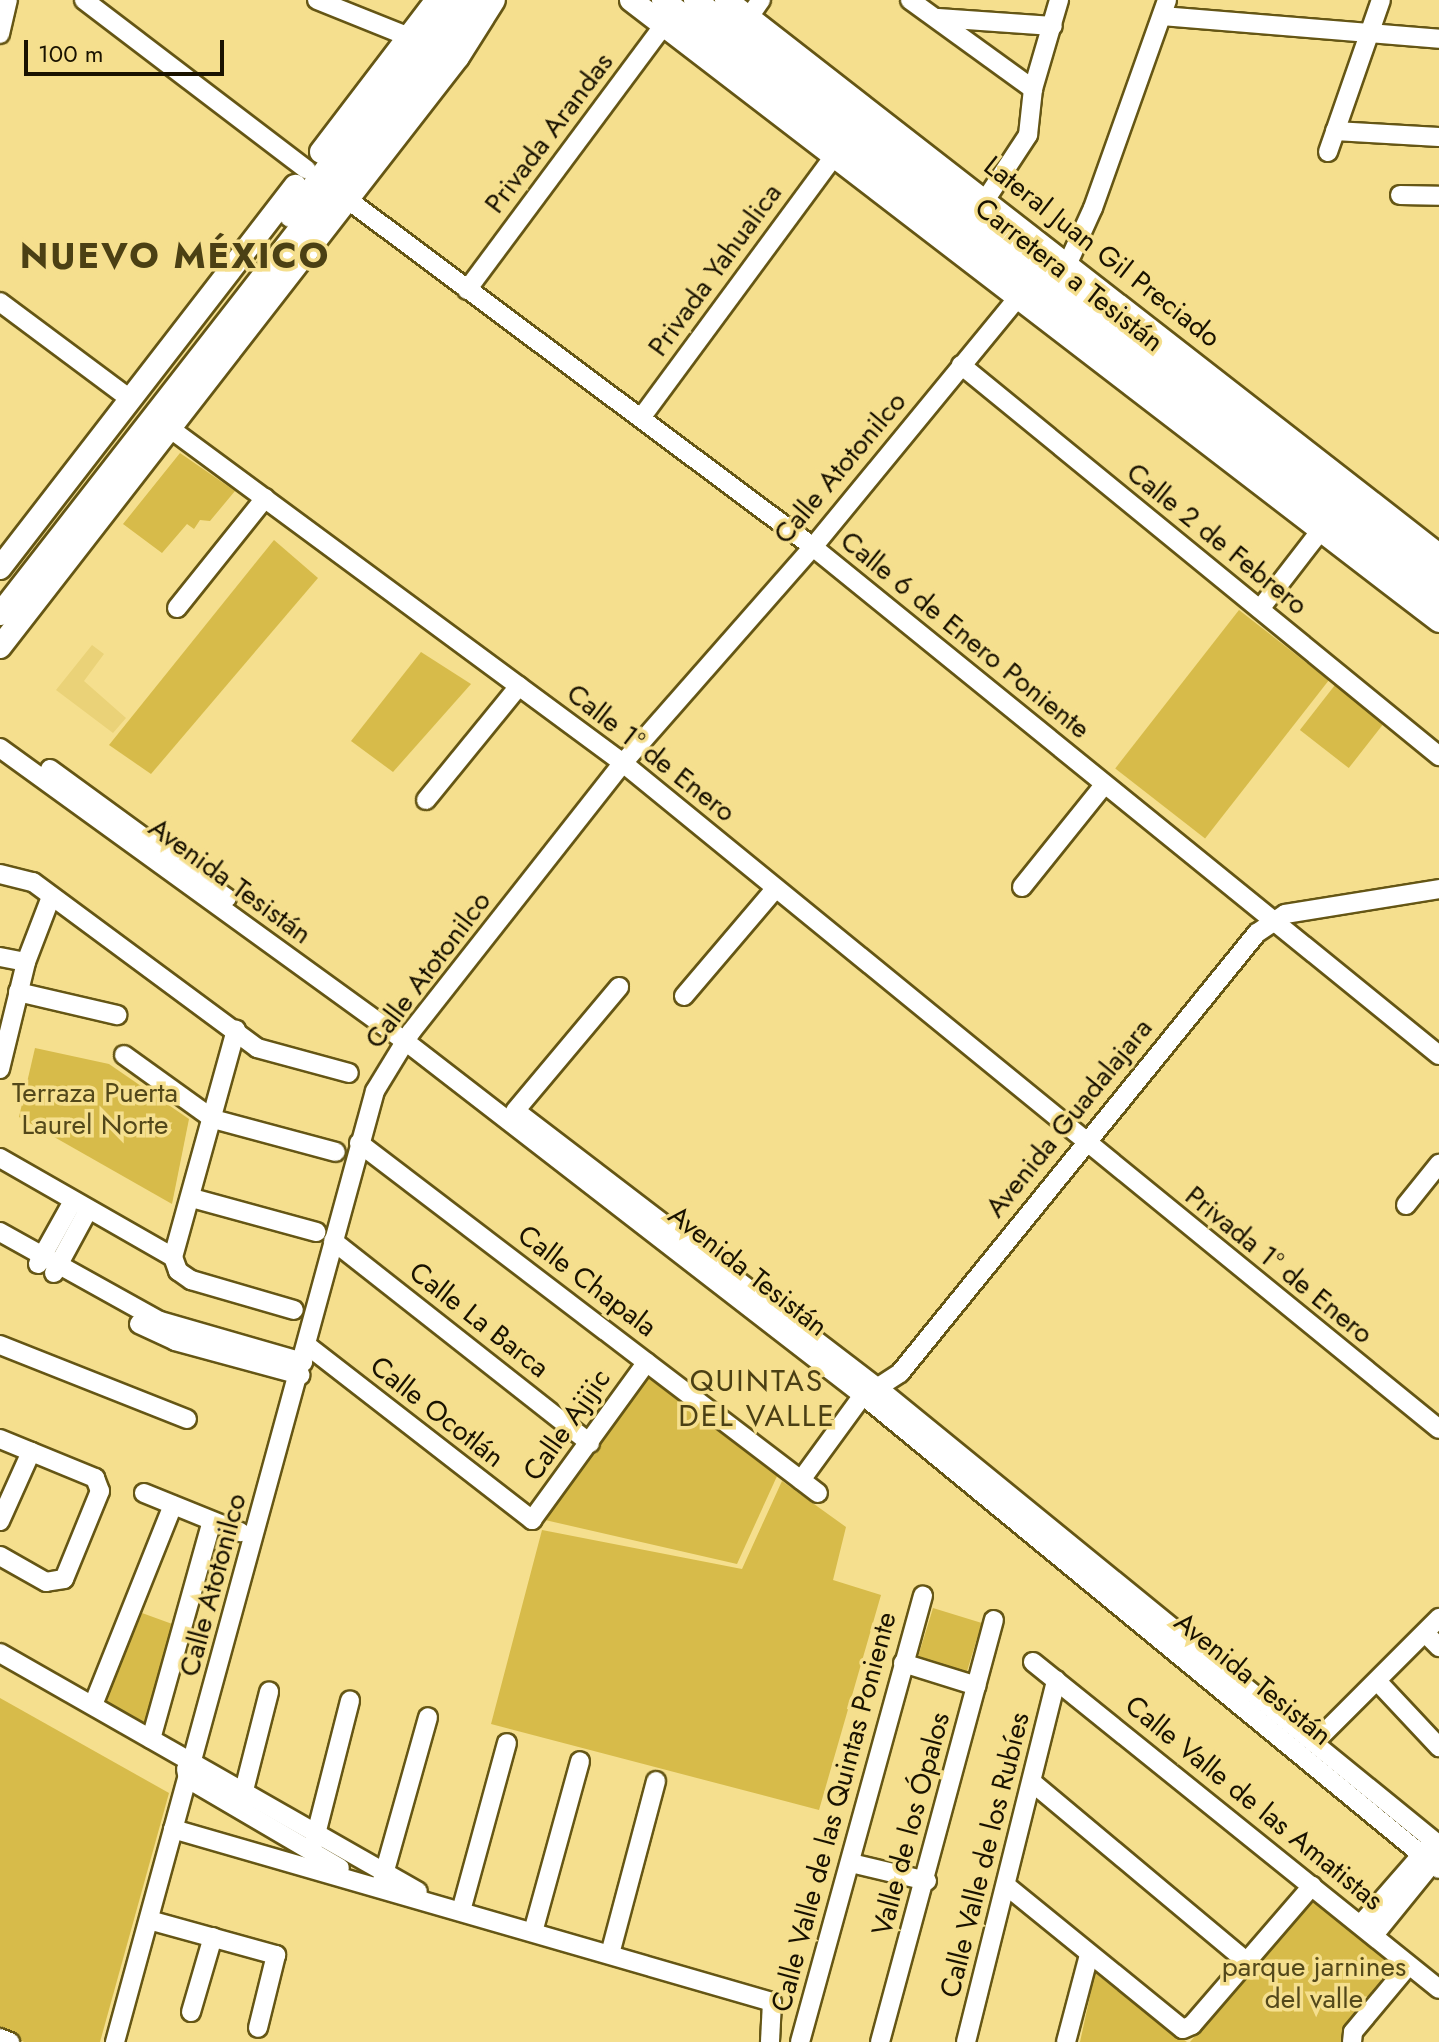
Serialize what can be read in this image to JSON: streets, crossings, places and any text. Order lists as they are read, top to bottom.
{
  "streets": {
    "main road": ["Lateral Juan Gil Preciado", "Carretera a Tesistán"],
    "street": [
      "Privada Arandas",
      "Privada Yahualica",
      "Calle Atotonilco",
      "Calle 2 de Febrero",
      "Calle 6 de Enero Poniente",
      "Calle 1° de Enero",
      "Avenida Tesistán",
      "Avenida Guadalajara",
      "Privada 1° de Enero",
      "Calle Chapala",
      "Calle La Barca",
      "Calle Ocotlán",
      "Calle Ajijic",
      "Calle Valle de las Amatistas",
      "Calle Valle de las Quintas Poniente",
      "Valle de los Ópalos",
      "Calle Valle de los Rubíes"
    ]
  },
  "crossings": [
    ["Privada Arandas", "Carretera a Tesistán"],
    ["Privada Arandas", "Calle 6 de Enero Poniente"],
    ["Privada Yahualica", "Calle 6 de Enero Poniente"],
    ["Calle Atotonilco", "Calle 2 de Febrero"],
    ["Calle Atotonilco", "Calle 6 de Enero Poniente"],
    ["Calle Atotonilco", "Calle 1° de Enero"],
    ["Calle Atotonilco", "Avenida Tesistán"],
    ["Calle Atotonilco", "Calle Chapala"],
    ["Calle Atotonilco", "Calle La Barca"],
    ["Calle Atotonilco", "Calle Ocotlán"],
    ["Calle 6 de Enero Poniente", "Avenida Guadalajara"],
    ["Calle 1° de Enero", "Avenida Guadalajara"],
    ["Calle 1° de Enero", "Privada 1° de Enero"],
    ["Avenida Tesistán", "Avenida Guadalajara"],
    ["Avenida Guadalajara", "Privada 1° de Enero"],
    ["Avenida Guadalajara", "Calle Chapala"],
    ["Calle Chapala", "Calle Ajijic"],
    ["Calle La Barca", "Calle Ajijic"],
    ["Calle Ocotlán", "Calle Ajijic"],
    ["Calle Valle de las Amatistas", "Calle Valle de los Rubíes"]
  ],
  "districts": ["NUEVO MÉXICO", "QUINTAS DEL VALLE"],
  "parks": ["Terraza Puerta Laurel Norte", "parque jarnines del valle"],
  "scale_bar": "100 m"
}
